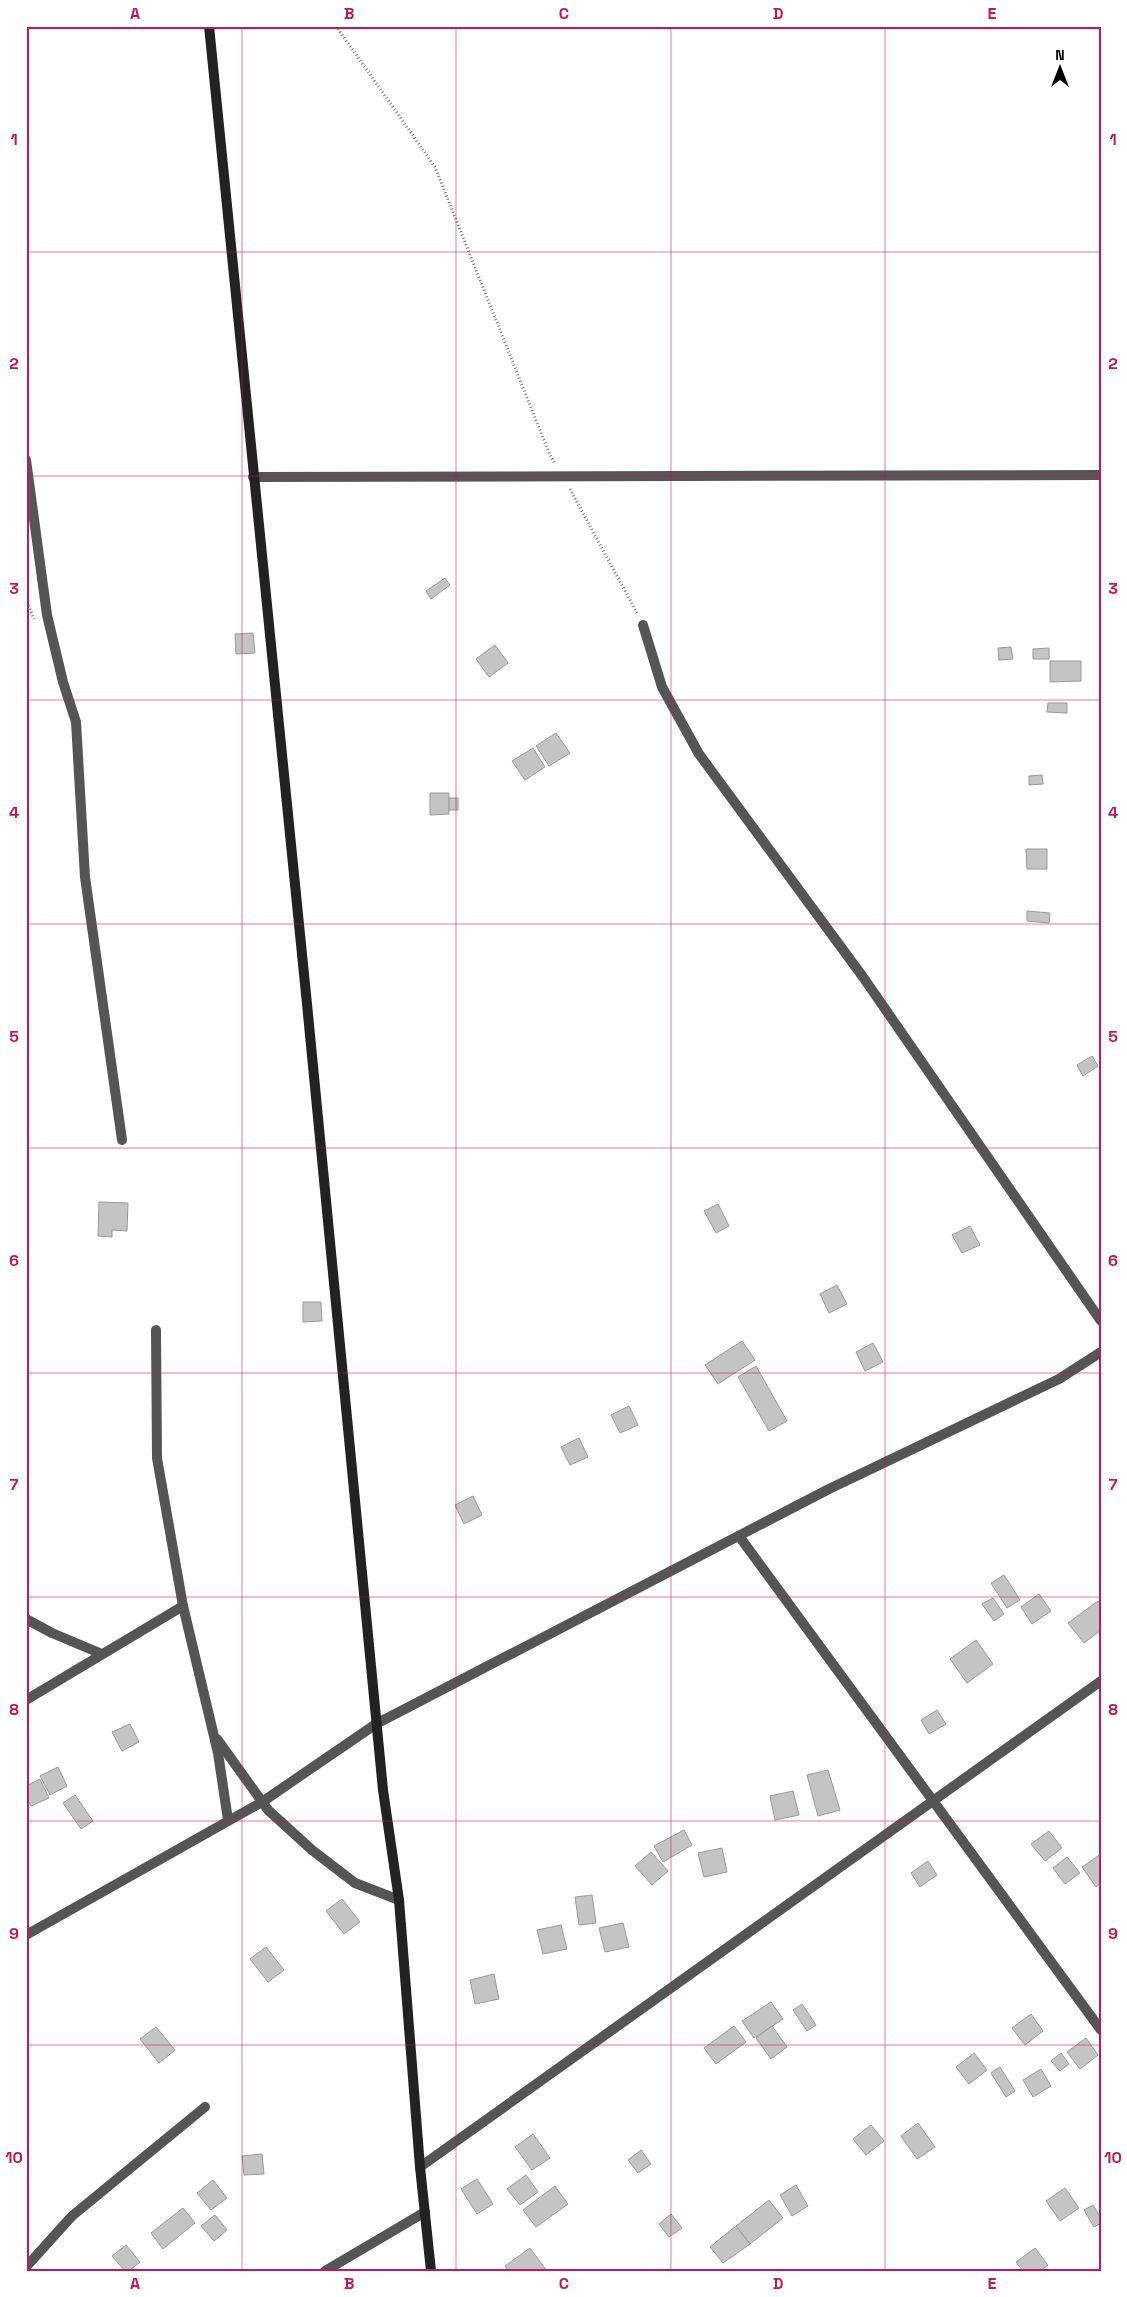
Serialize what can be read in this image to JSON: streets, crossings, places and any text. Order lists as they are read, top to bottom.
{
  "north": "top",
  "grid": {
    "columns": [
      "A",
      "B",
      "C",
      "D",
      "E"
    ],
    "rows": [
      "1",
      "2",
      "3",
      "4",
      "5",
      "6",
      "7",
      "8",
      "9",
      "10"
    ]
  }
}
